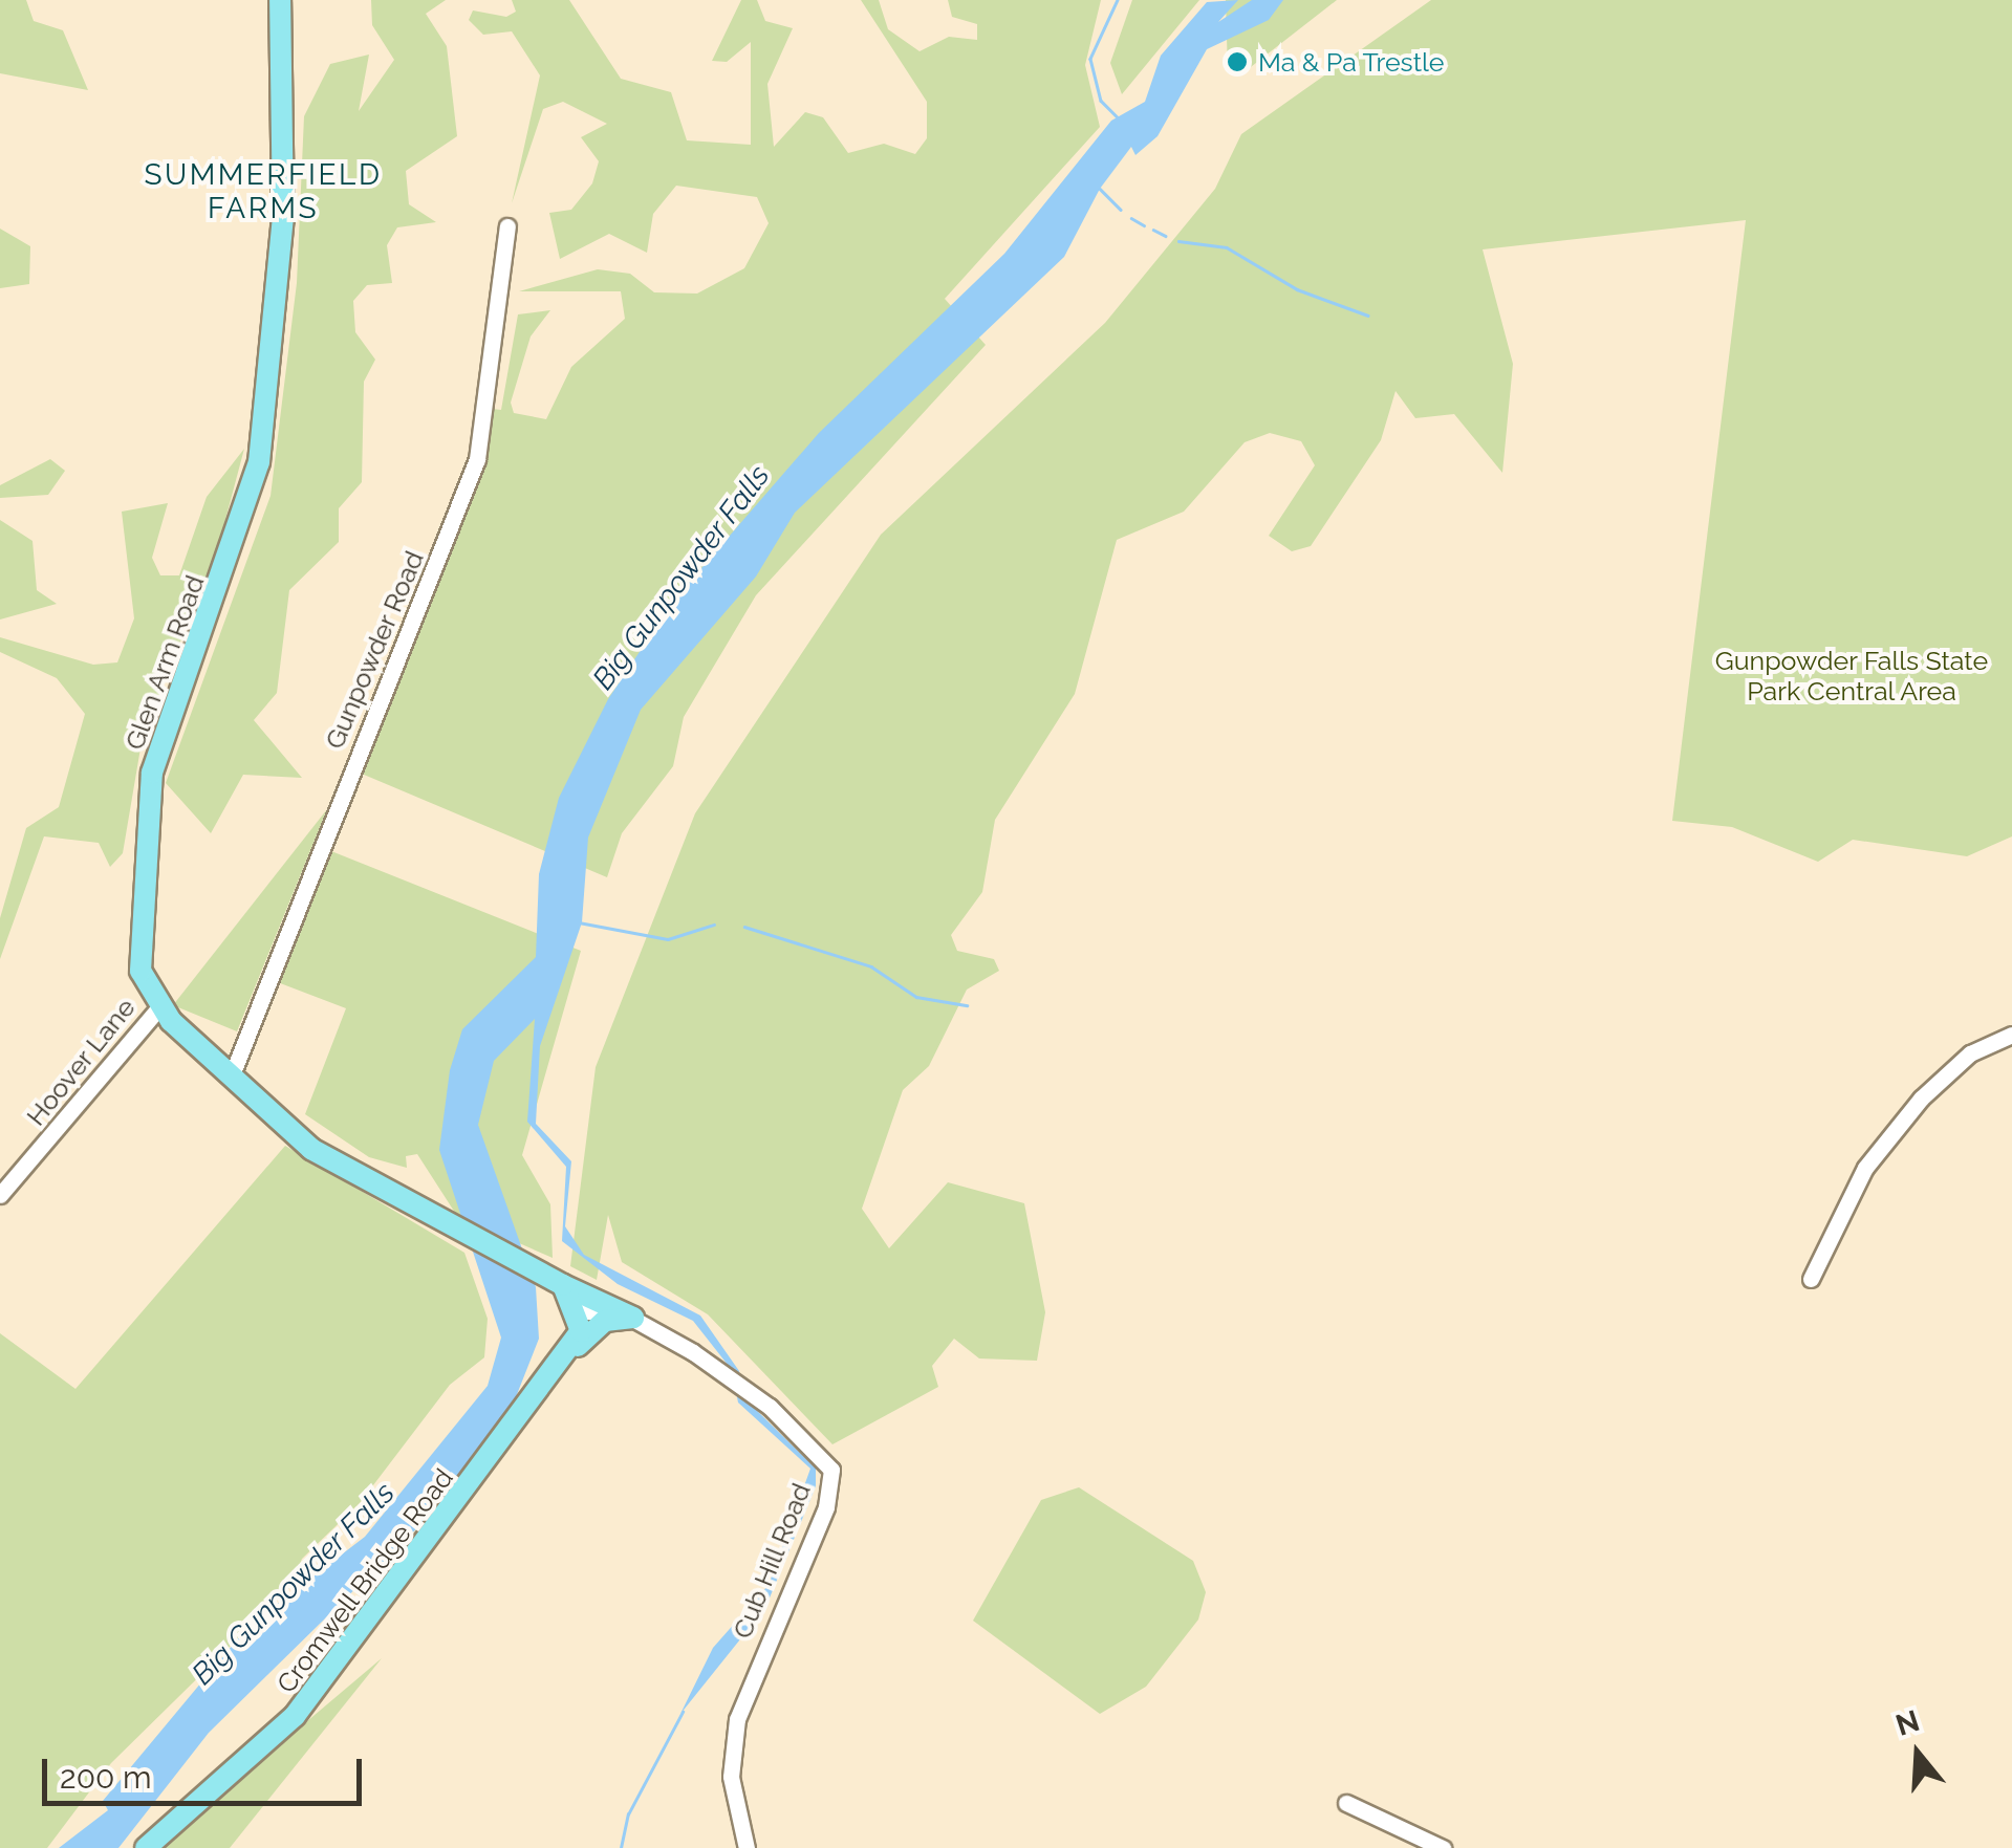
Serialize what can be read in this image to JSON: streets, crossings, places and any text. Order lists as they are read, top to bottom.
{
  "streets": {
    "main road": ["Glen Arm Road", "Cromwell Bridge Road"],
    "street": ["Gunpowder Road", "Hoover Lane", "Cub Hill Road"]
  },
  "crossings": [
    ["Gunpowder Road", "Glen Arm Road"],
    ["Glen Arm Road", "Hoover Lane"],
    ["Glen Arm Road", "Cub Hill Road"],
    ["Cub Hill Road", "Cromwell Bridge Road"]
  ],
  "districts": ["SUMMERFIELD FARMS"],
  "water": ["Big Gunpowder Falls"],
  "parks": ["Gunpowder Falls State Park Central Area"],
  "places": ["Ma & Pa Trestle"],
  "scale_bar": "200 m",
  "north": "top"
}
